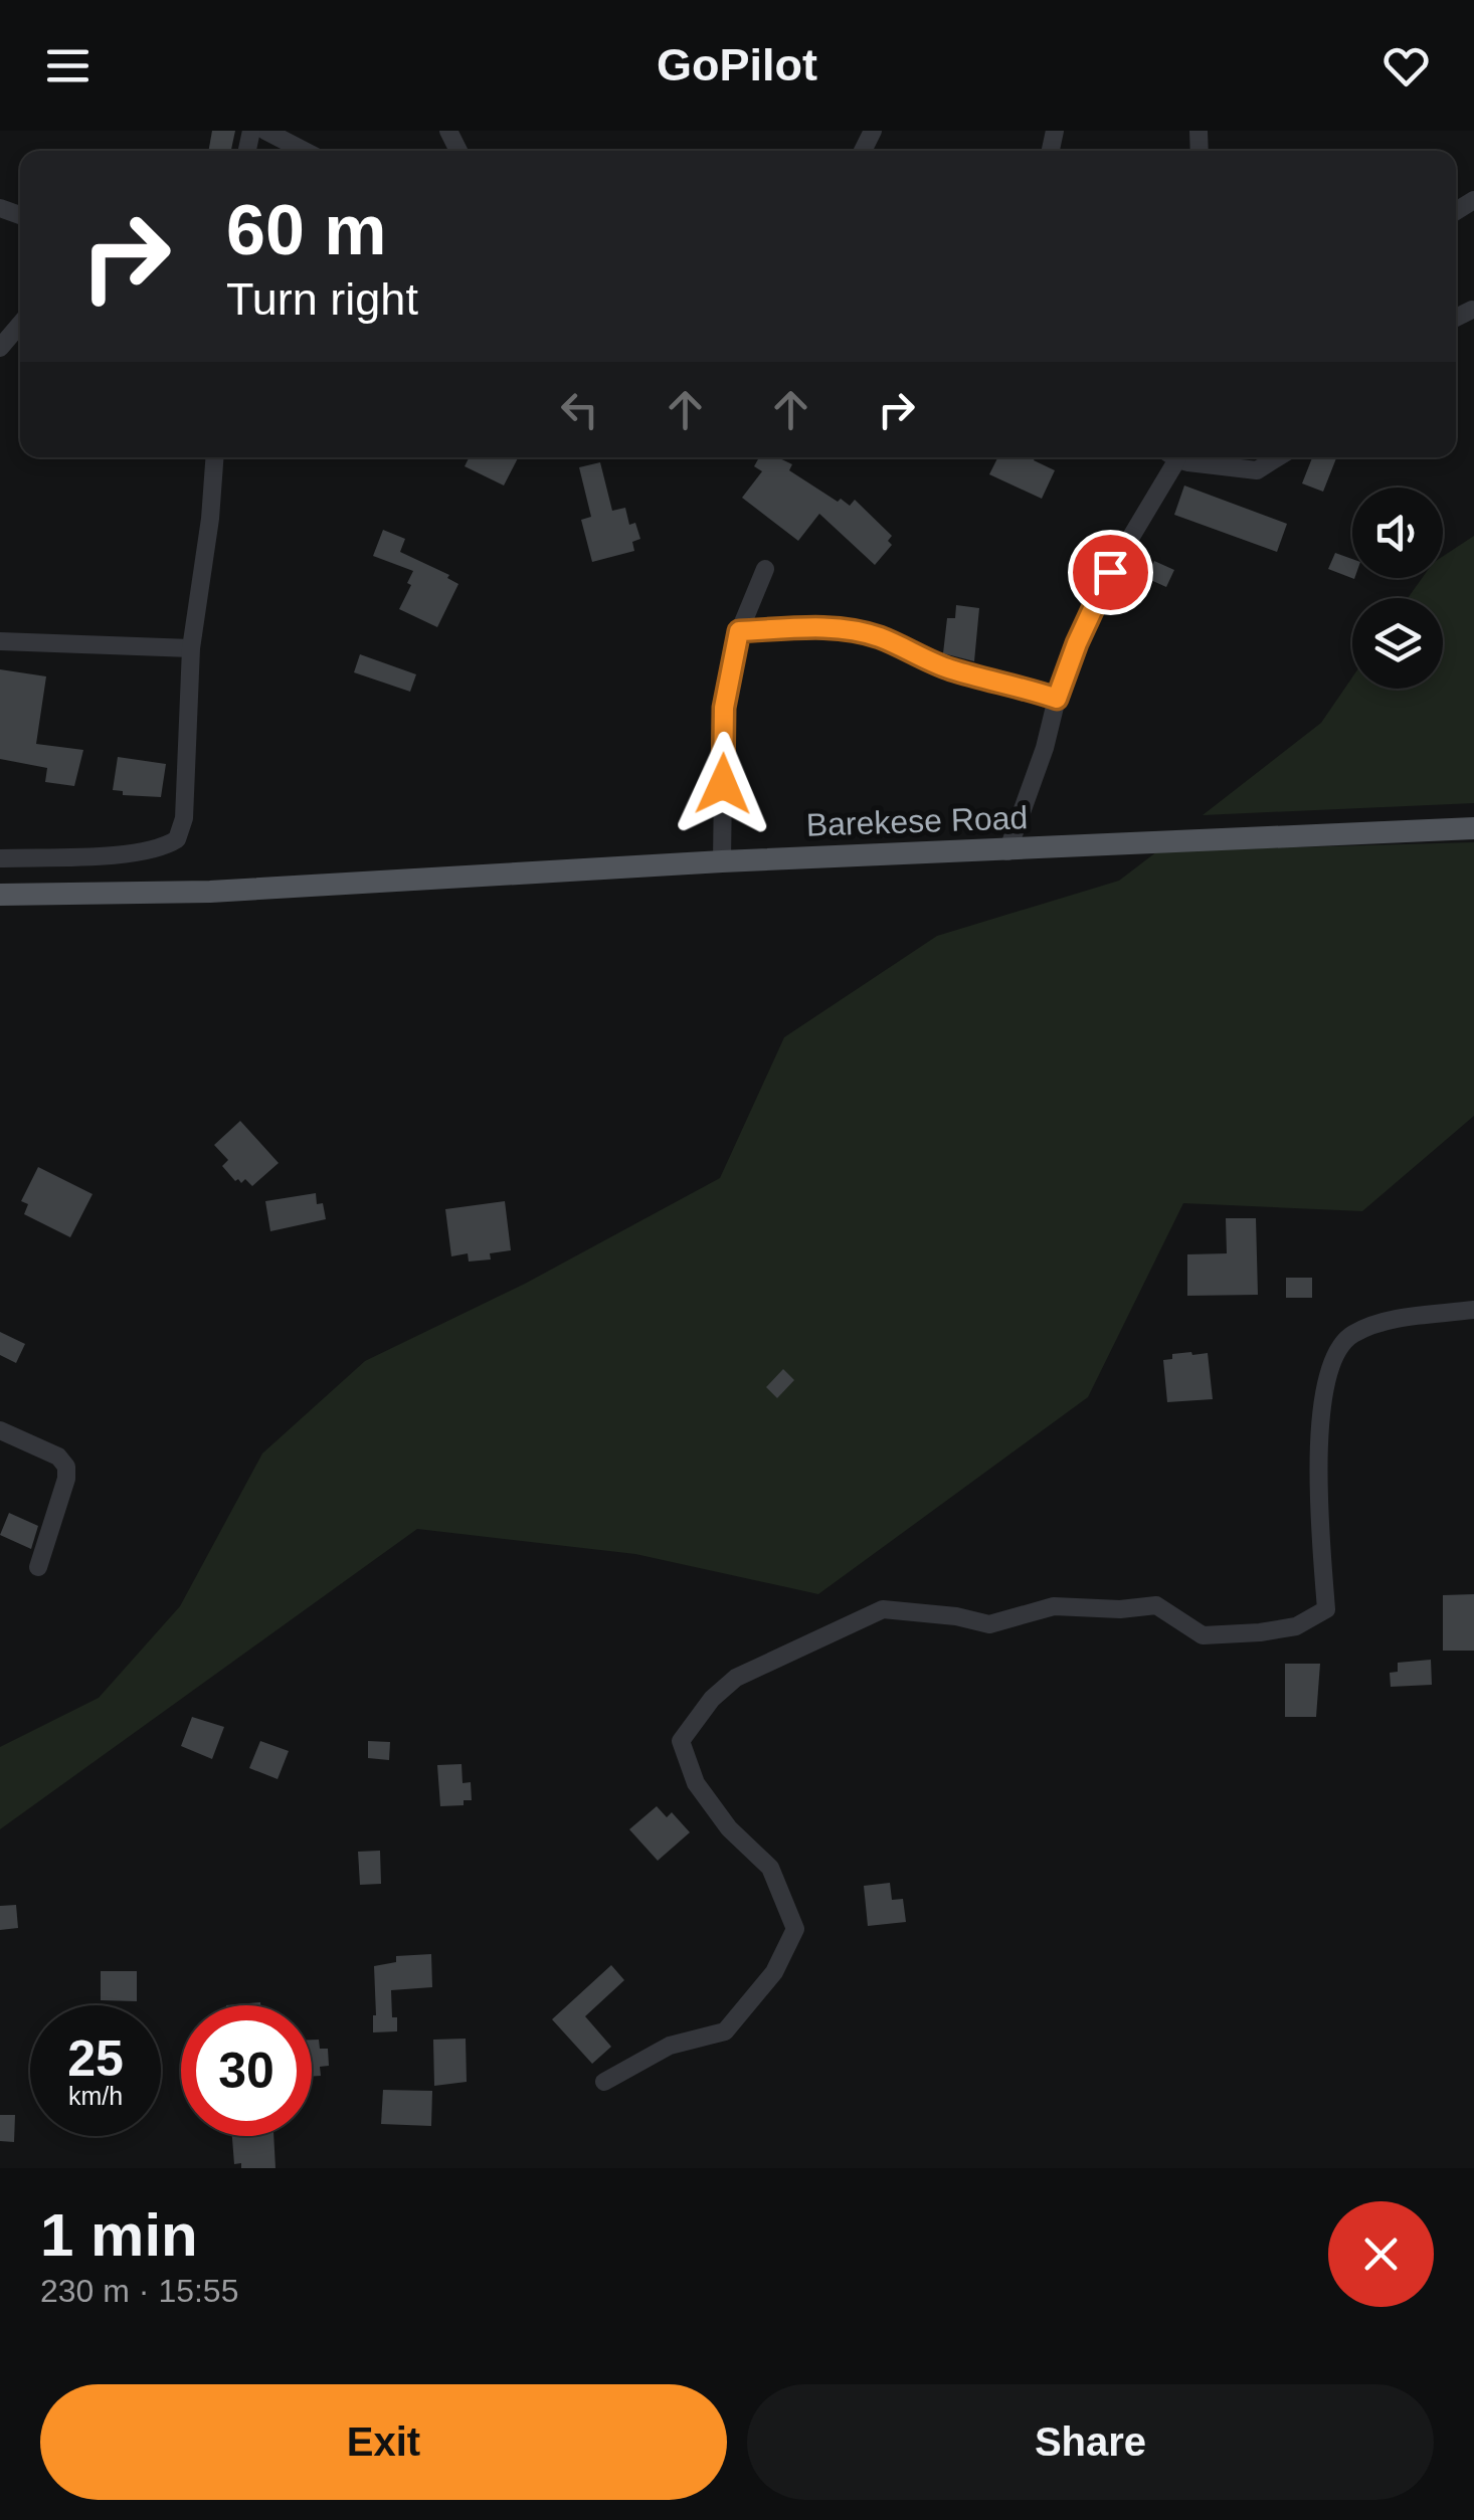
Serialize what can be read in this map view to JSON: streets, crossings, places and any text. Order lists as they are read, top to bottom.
{
  "streets": {
    "main road": ["Barekese Road"]
  },
  "page": {
    "header": "GoPilot",
    "turn": ["60 m", "Turn right"],
    "speed": "25 km/h",
    "limit": "30",
    "heading": ["1 min", "230 m · 15:55"],
    "buttons": ["Exit", "Share"]
  }
}
